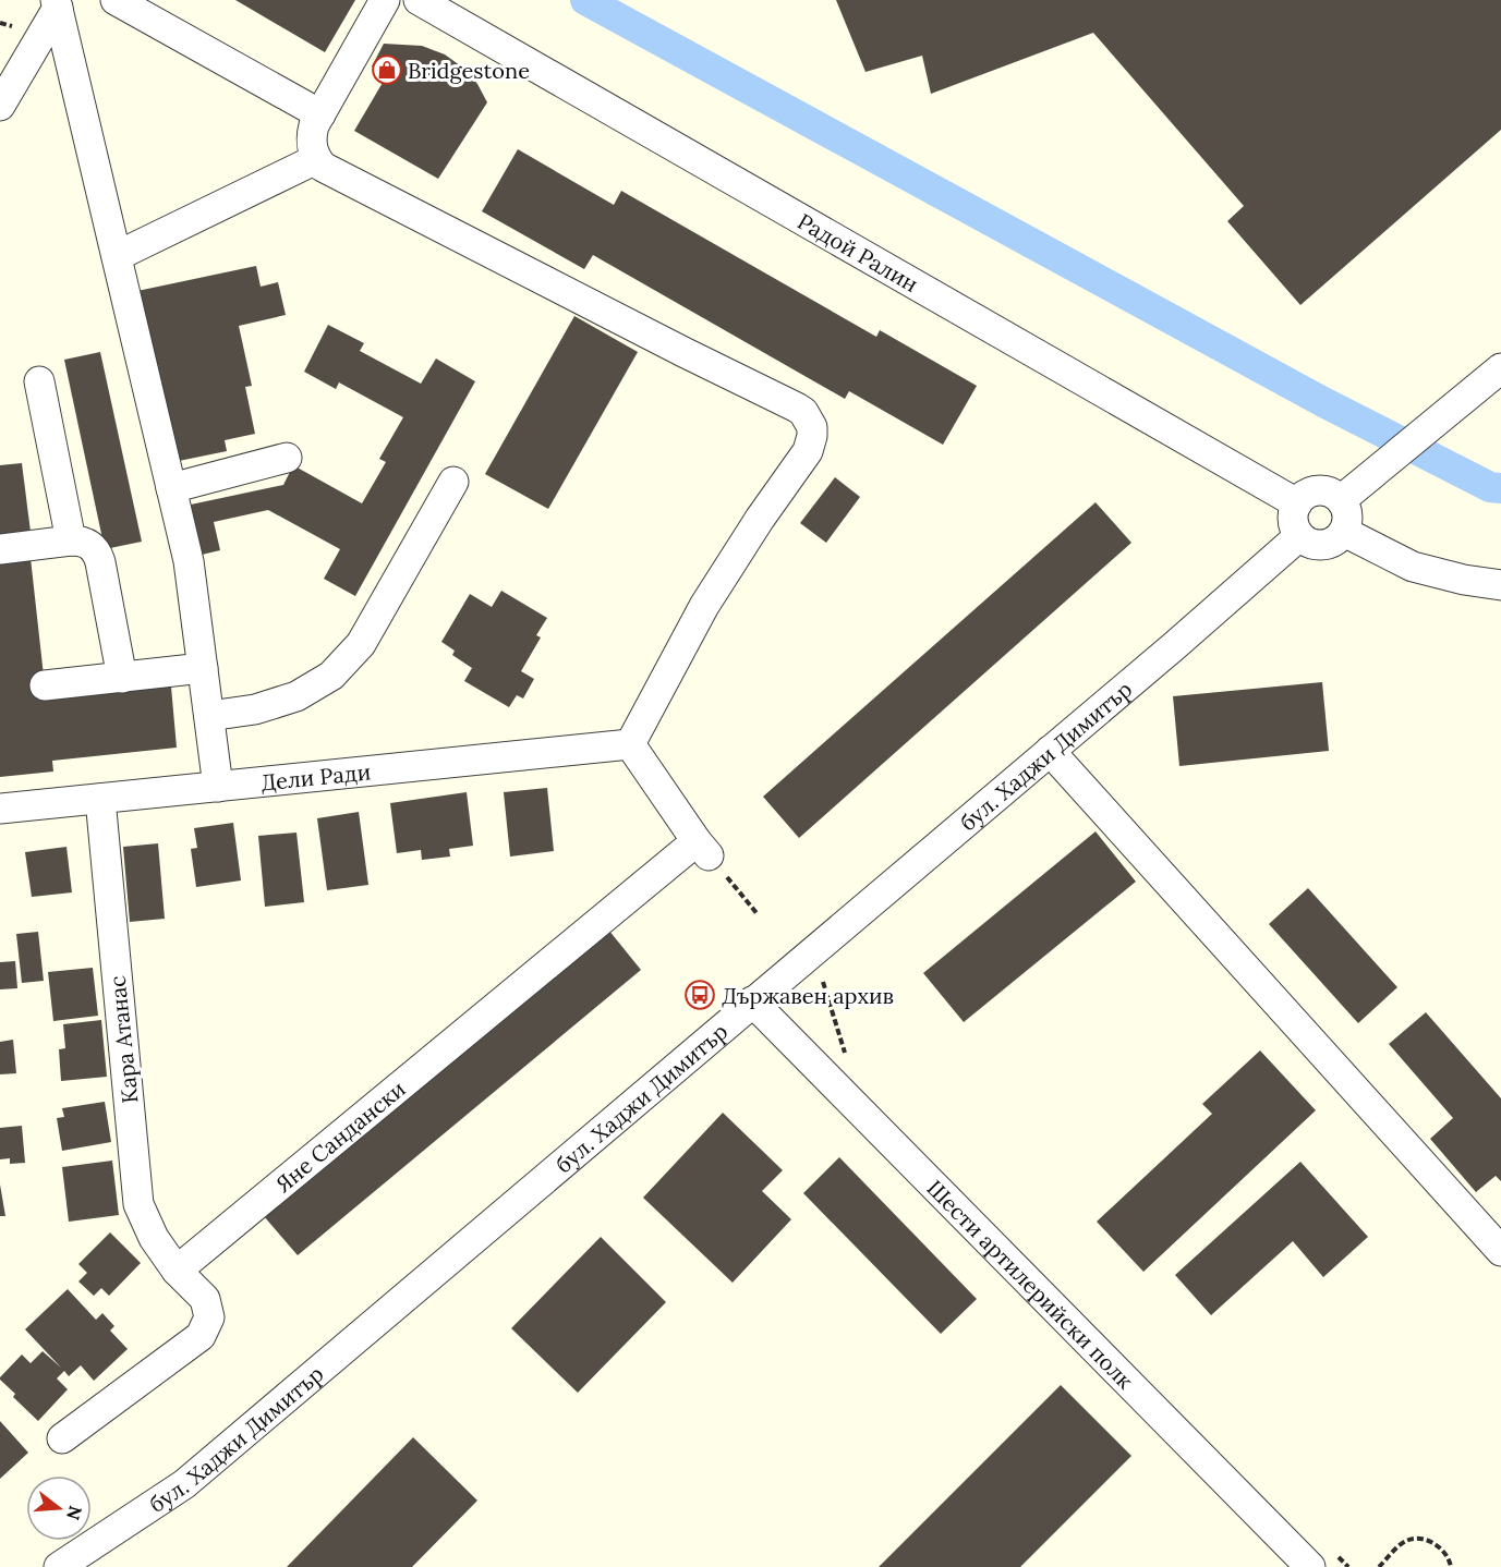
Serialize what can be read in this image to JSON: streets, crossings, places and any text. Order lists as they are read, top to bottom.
{
  "streets": {
    "street": [
      "Радой Ралин",
      "бул. Хаджи Димитър",
      "Дели Ради",
      "Кара Атанас",
      "Яне Сандански",
      "Шести артилерийски полк"
    ]
  },
  "crossings": [
    ["Радой Ралин", "бул. Хаджи Димитър"],
    ["бул. Хаджи Димитър", "Шести артилерийски полк"],
    ["Дели Ради", "Кара Атанас"],
    ["Кара Атанас", "Яне Сандански"]
  ],
  "places": {
    "shop": ["Bridgestone"],
    "bus stop": ["Държавен архив"]
  },
  "north": "right"
}
